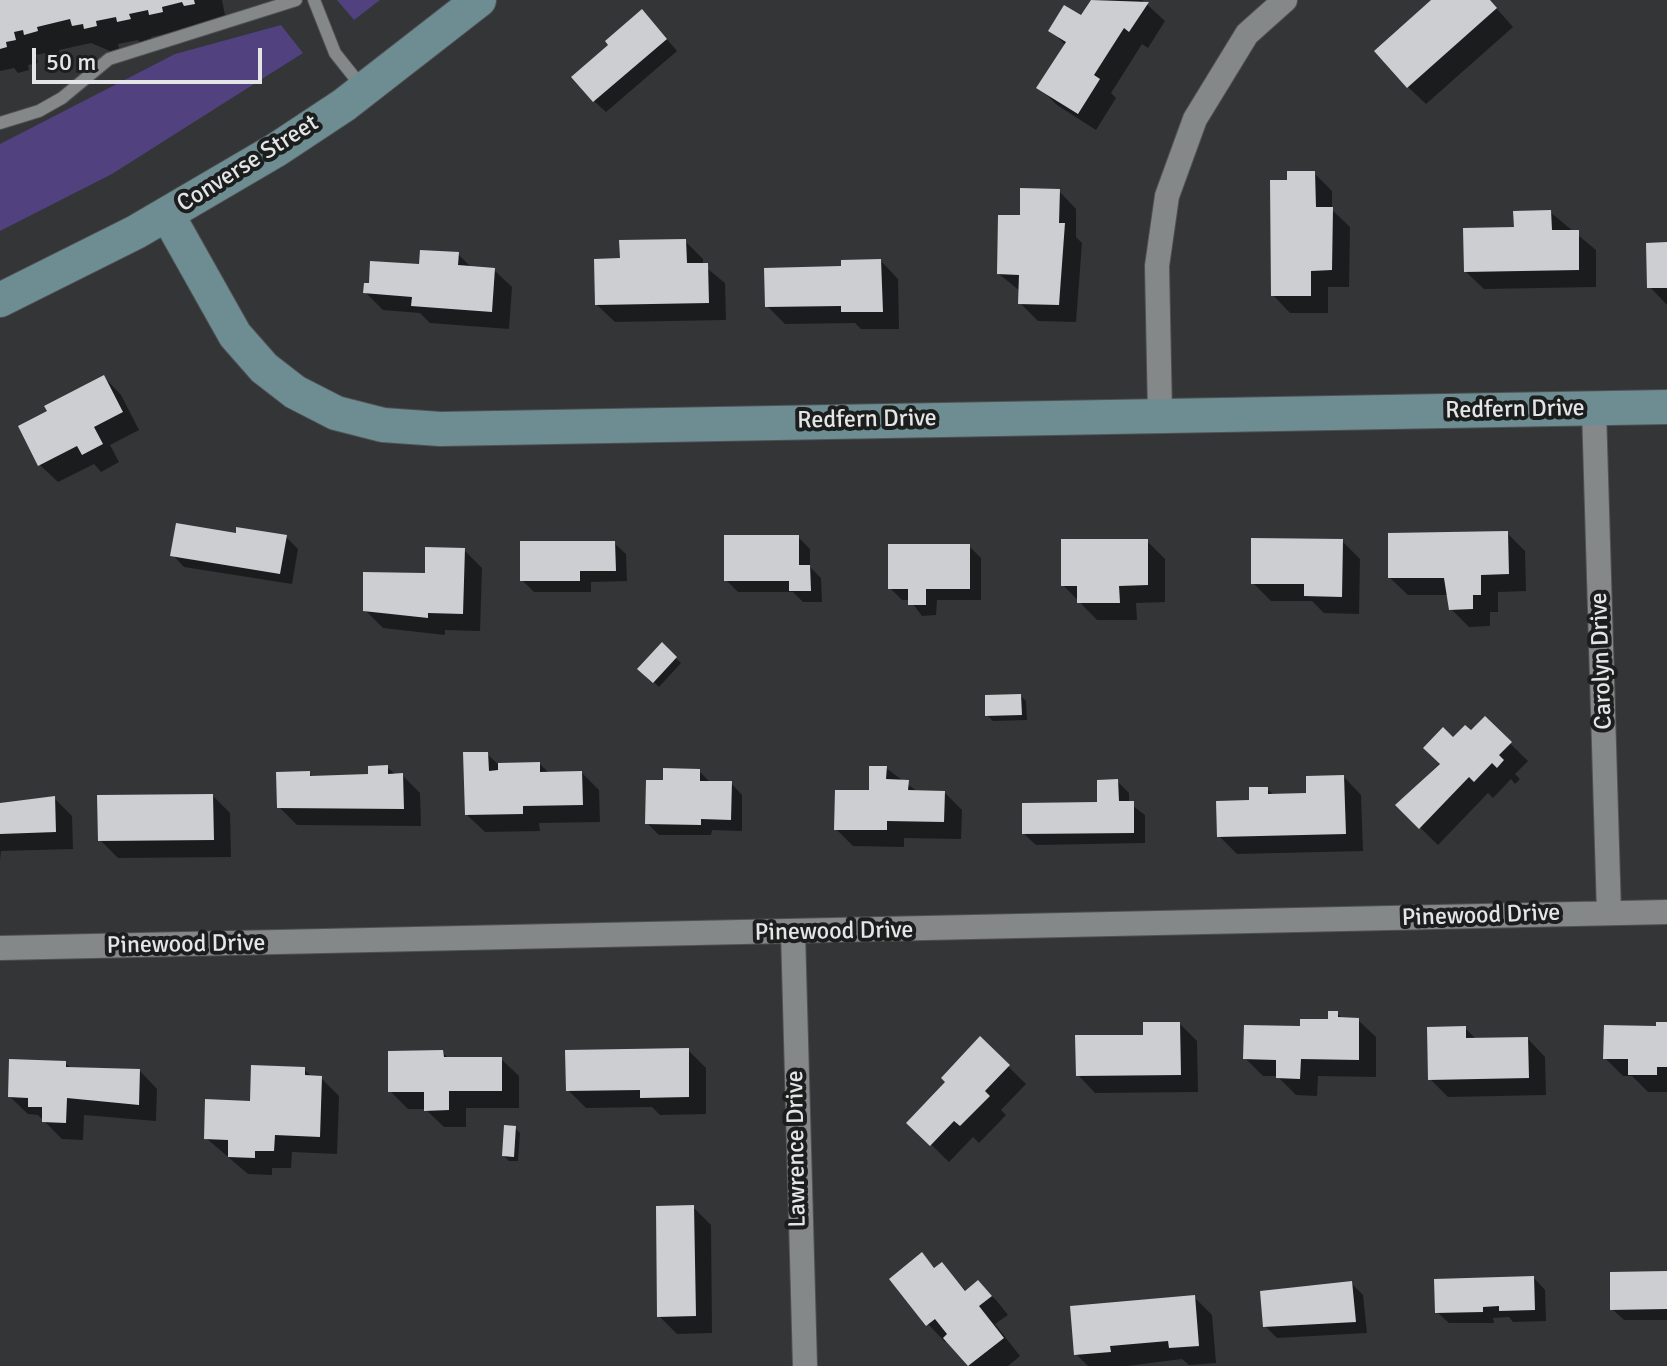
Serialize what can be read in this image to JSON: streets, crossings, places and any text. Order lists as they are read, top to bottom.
{
  "streets": {
    "street": [
      "Converse Street",
      "Redfern Drive",
      "Carolyn Drive",
      "Pinewood Drive",
      "Lawrence Drive"
    ]
  },
  "crossings": [
    ["Converse Street", "Redfern Drive"],
    ["Redfern Drive", "Carolyn Drive"],
    ["Carolyn Drive", "Pinewood Drive"],
    ["Pinewood Drive", "Lawrence Drive"]
  ],
  "scale_bar": "50 m"
}
